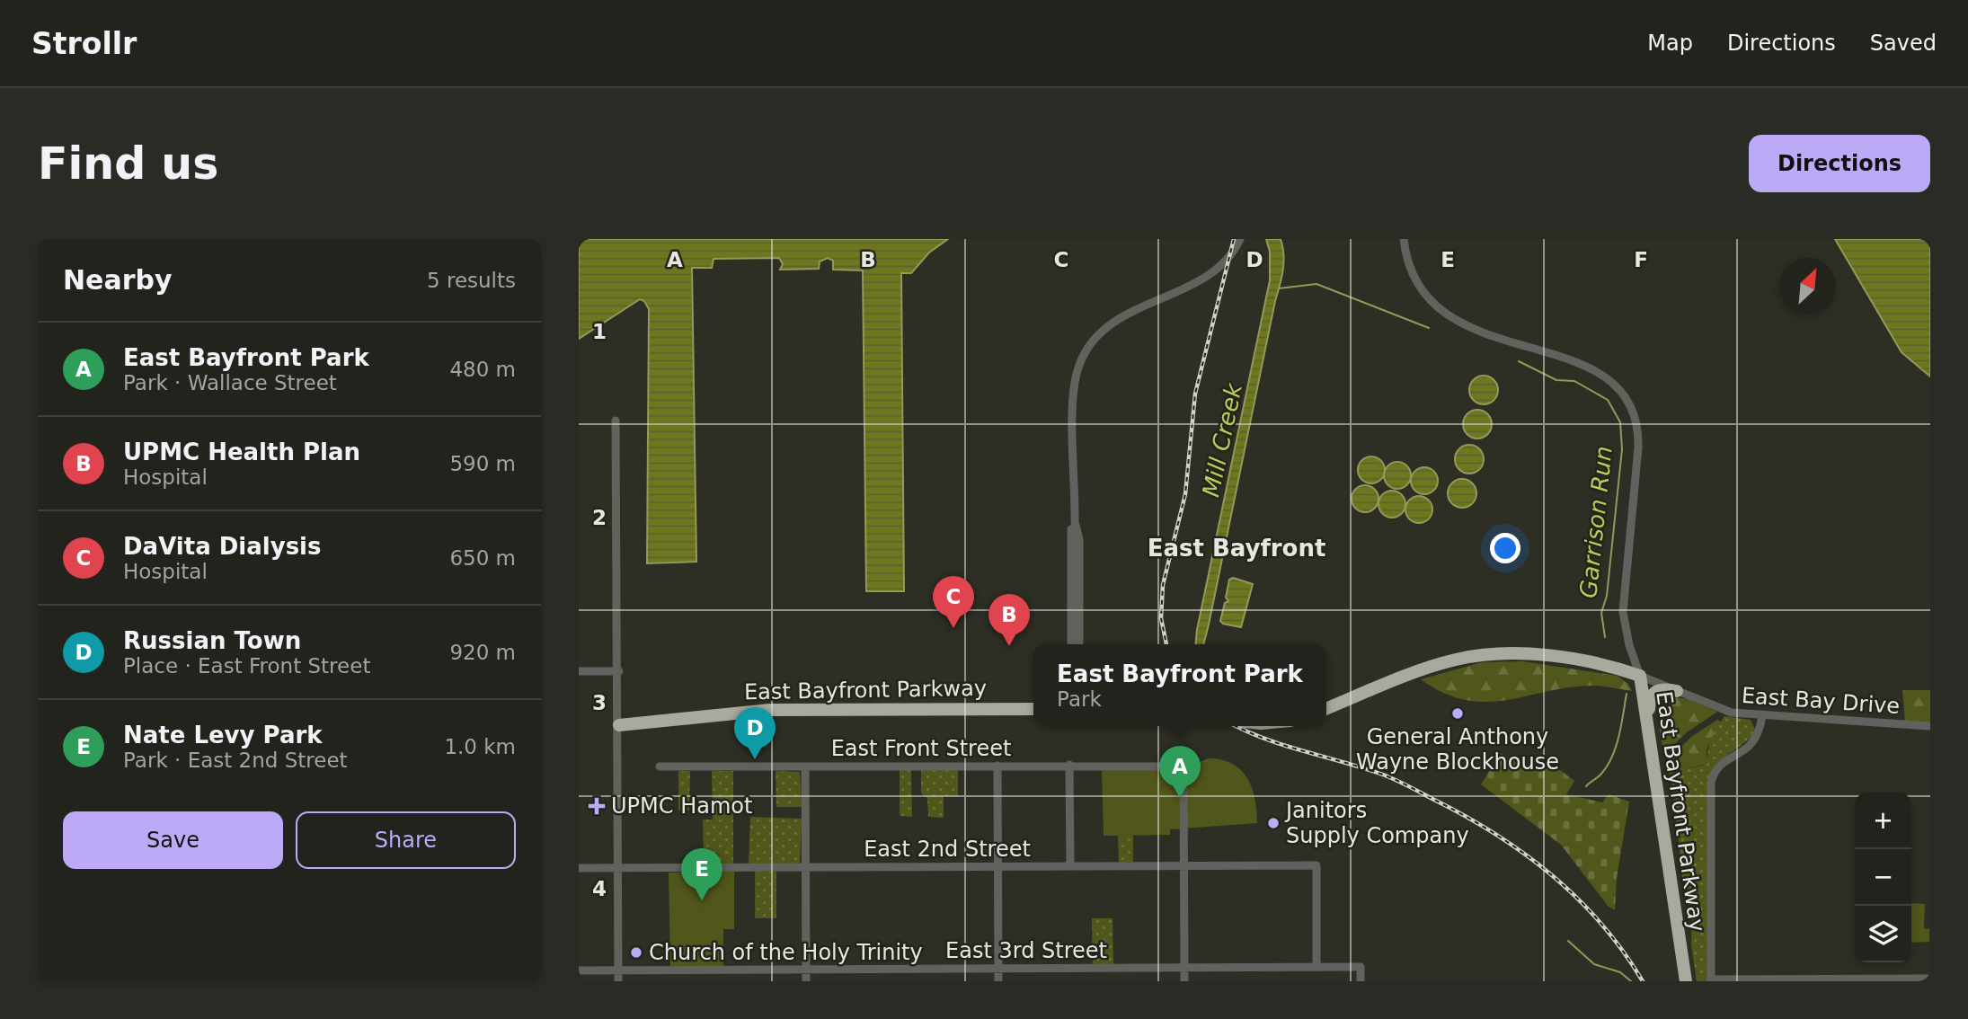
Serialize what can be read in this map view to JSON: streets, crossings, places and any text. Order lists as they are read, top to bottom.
{
  "streets": {
    "highway": ["East Bayfront Parkway"],
    "street": [
      "East Bay Drive",
      "East Front Street",
      "East 2nd Street",
      "East 3rd Street"
    ]
  },
  "crossings": [
    ["East Bayfront Parkway", "East Bay Drive"],
    ["East Front Street", "East 2nd Street"],
    ["East 2nd Street", "East 3rd Street"]
  ],
  "districts": ["East Bayfront"],
  "water": ["Mill Creek", "Garrison Run"],
  "places": {
    "other": ["General Anthony Wayne Blockhouse", "Janitors Supply Company", "Church of the Holy Trinity"],
    "health": ["UPMC Hamot"]
  },
  "north": "top right",
  "page": {
    "header": "Strollr",
    "nav": ["Map", "Directions", "Saved"],
    "buttons": [
      "Directions",
      ["Save", "Share"]
    ],
    "title": "Find us",
    "heading": ["Nearby", "5 results"],
    "list": [
      {
        "mark": "A",
        "name": "East Bayfront Park",
        "note": "Park · Wallace Street",
        "value": "480 m"
      },
      {
        "mark": "B",
        "name": "UPMC Health Plan",
        "note": "Hospital",
        "value": "590 m"
      },
      {
        "mark": "C",
        "name": "DaVita Dialysis",
        "note": "Hospital",
        "value": "650 m"
      },
      {
        "mark": "D",
        "name": "Russian Town",
        "note": "Place · East Front Street",
        "value": "920 m"
      },
      {
        "mark": "E",
        "name": "Nate Levy Park",
        "note": "Park · East 2nd Street",
        "value": "1.0 km"
      }
    ],
    "pins": [
      "C",
      "B",
      "D",
      "A",
      "E"
    ],
    "popup": ["East Bayfront Park", "Park"],
    "map_buttons": ["+", "−"]
  },
  "grid": {
    "columns": [
      "A",
      "B",
      "C",
      "D",
      "E",
      "F"
    ],
    "rows": [
      "1",
      "2",
      "3",
      "4"
    ]
  }
}
